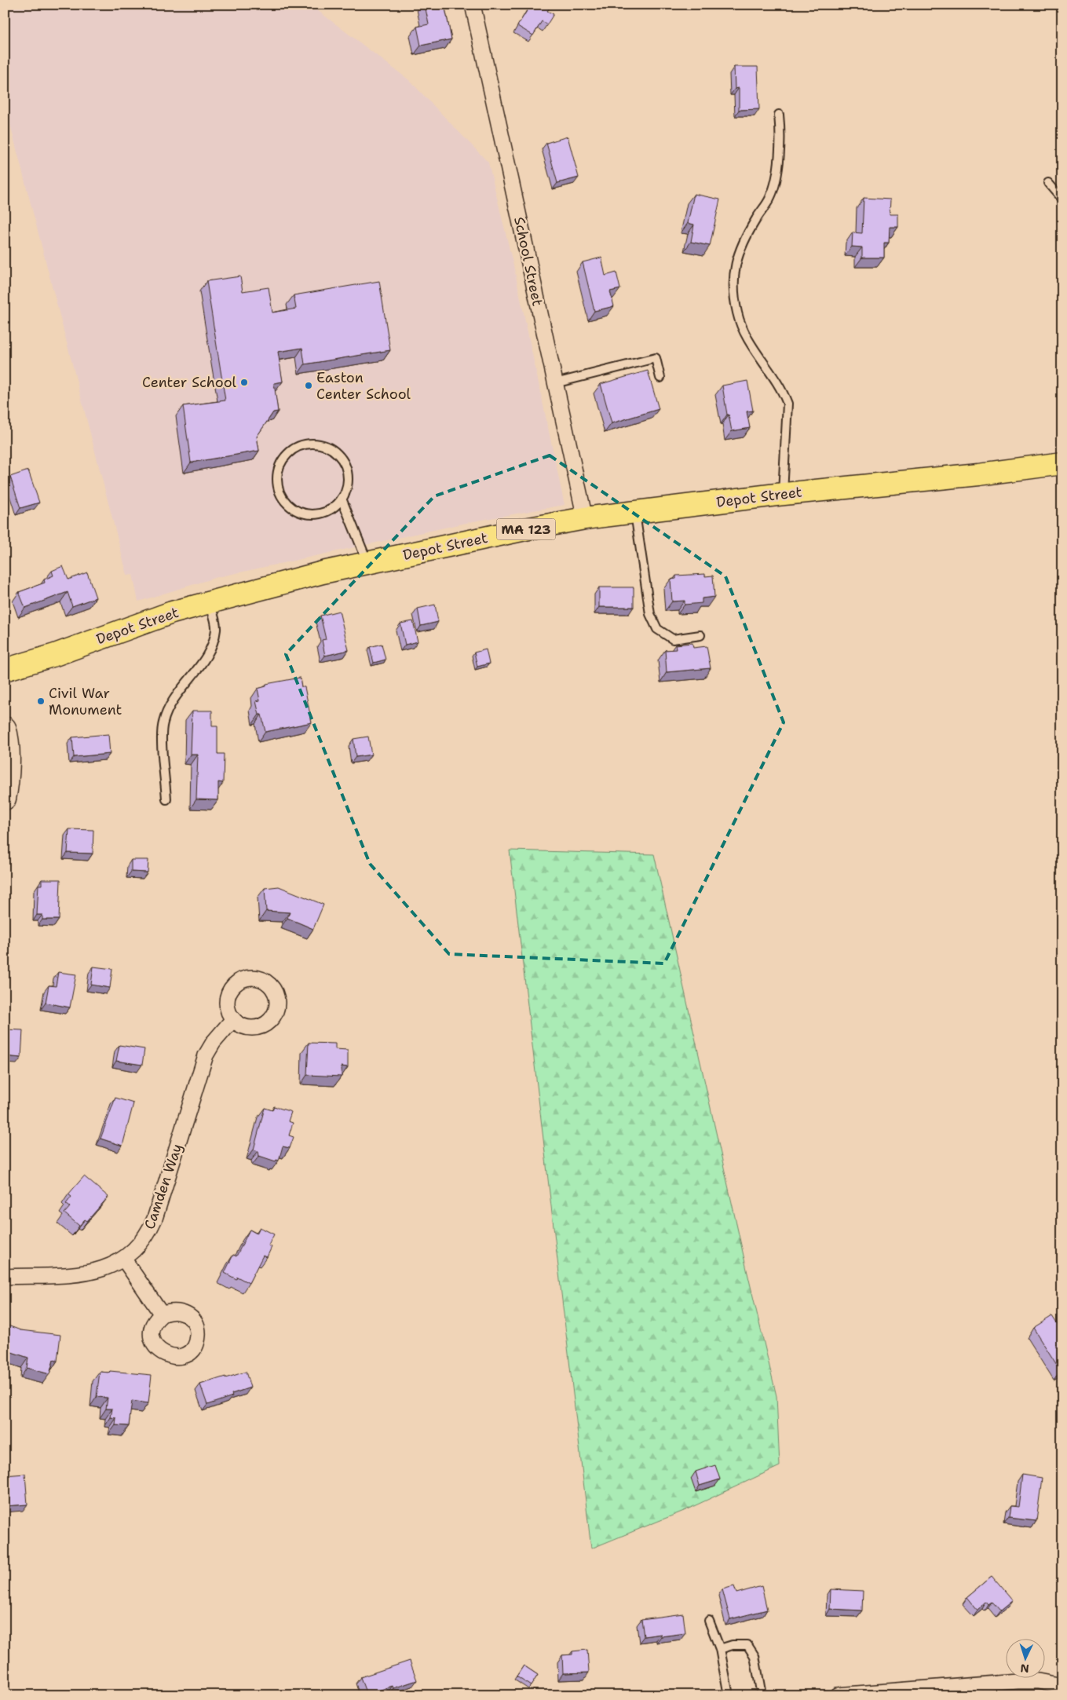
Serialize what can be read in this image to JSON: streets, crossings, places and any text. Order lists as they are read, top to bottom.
{
  "streets": {
    "highway": ["Depot Street", "MA 123"],
    "street": ["School Street", "Camden Way"]
  },
  "crossings": [
    ["School Street", "Depot Street"]
  ],
  "places": ["Center School", "Easton Center School", "Civil War Monument"],
  "north": "bottom"
}
